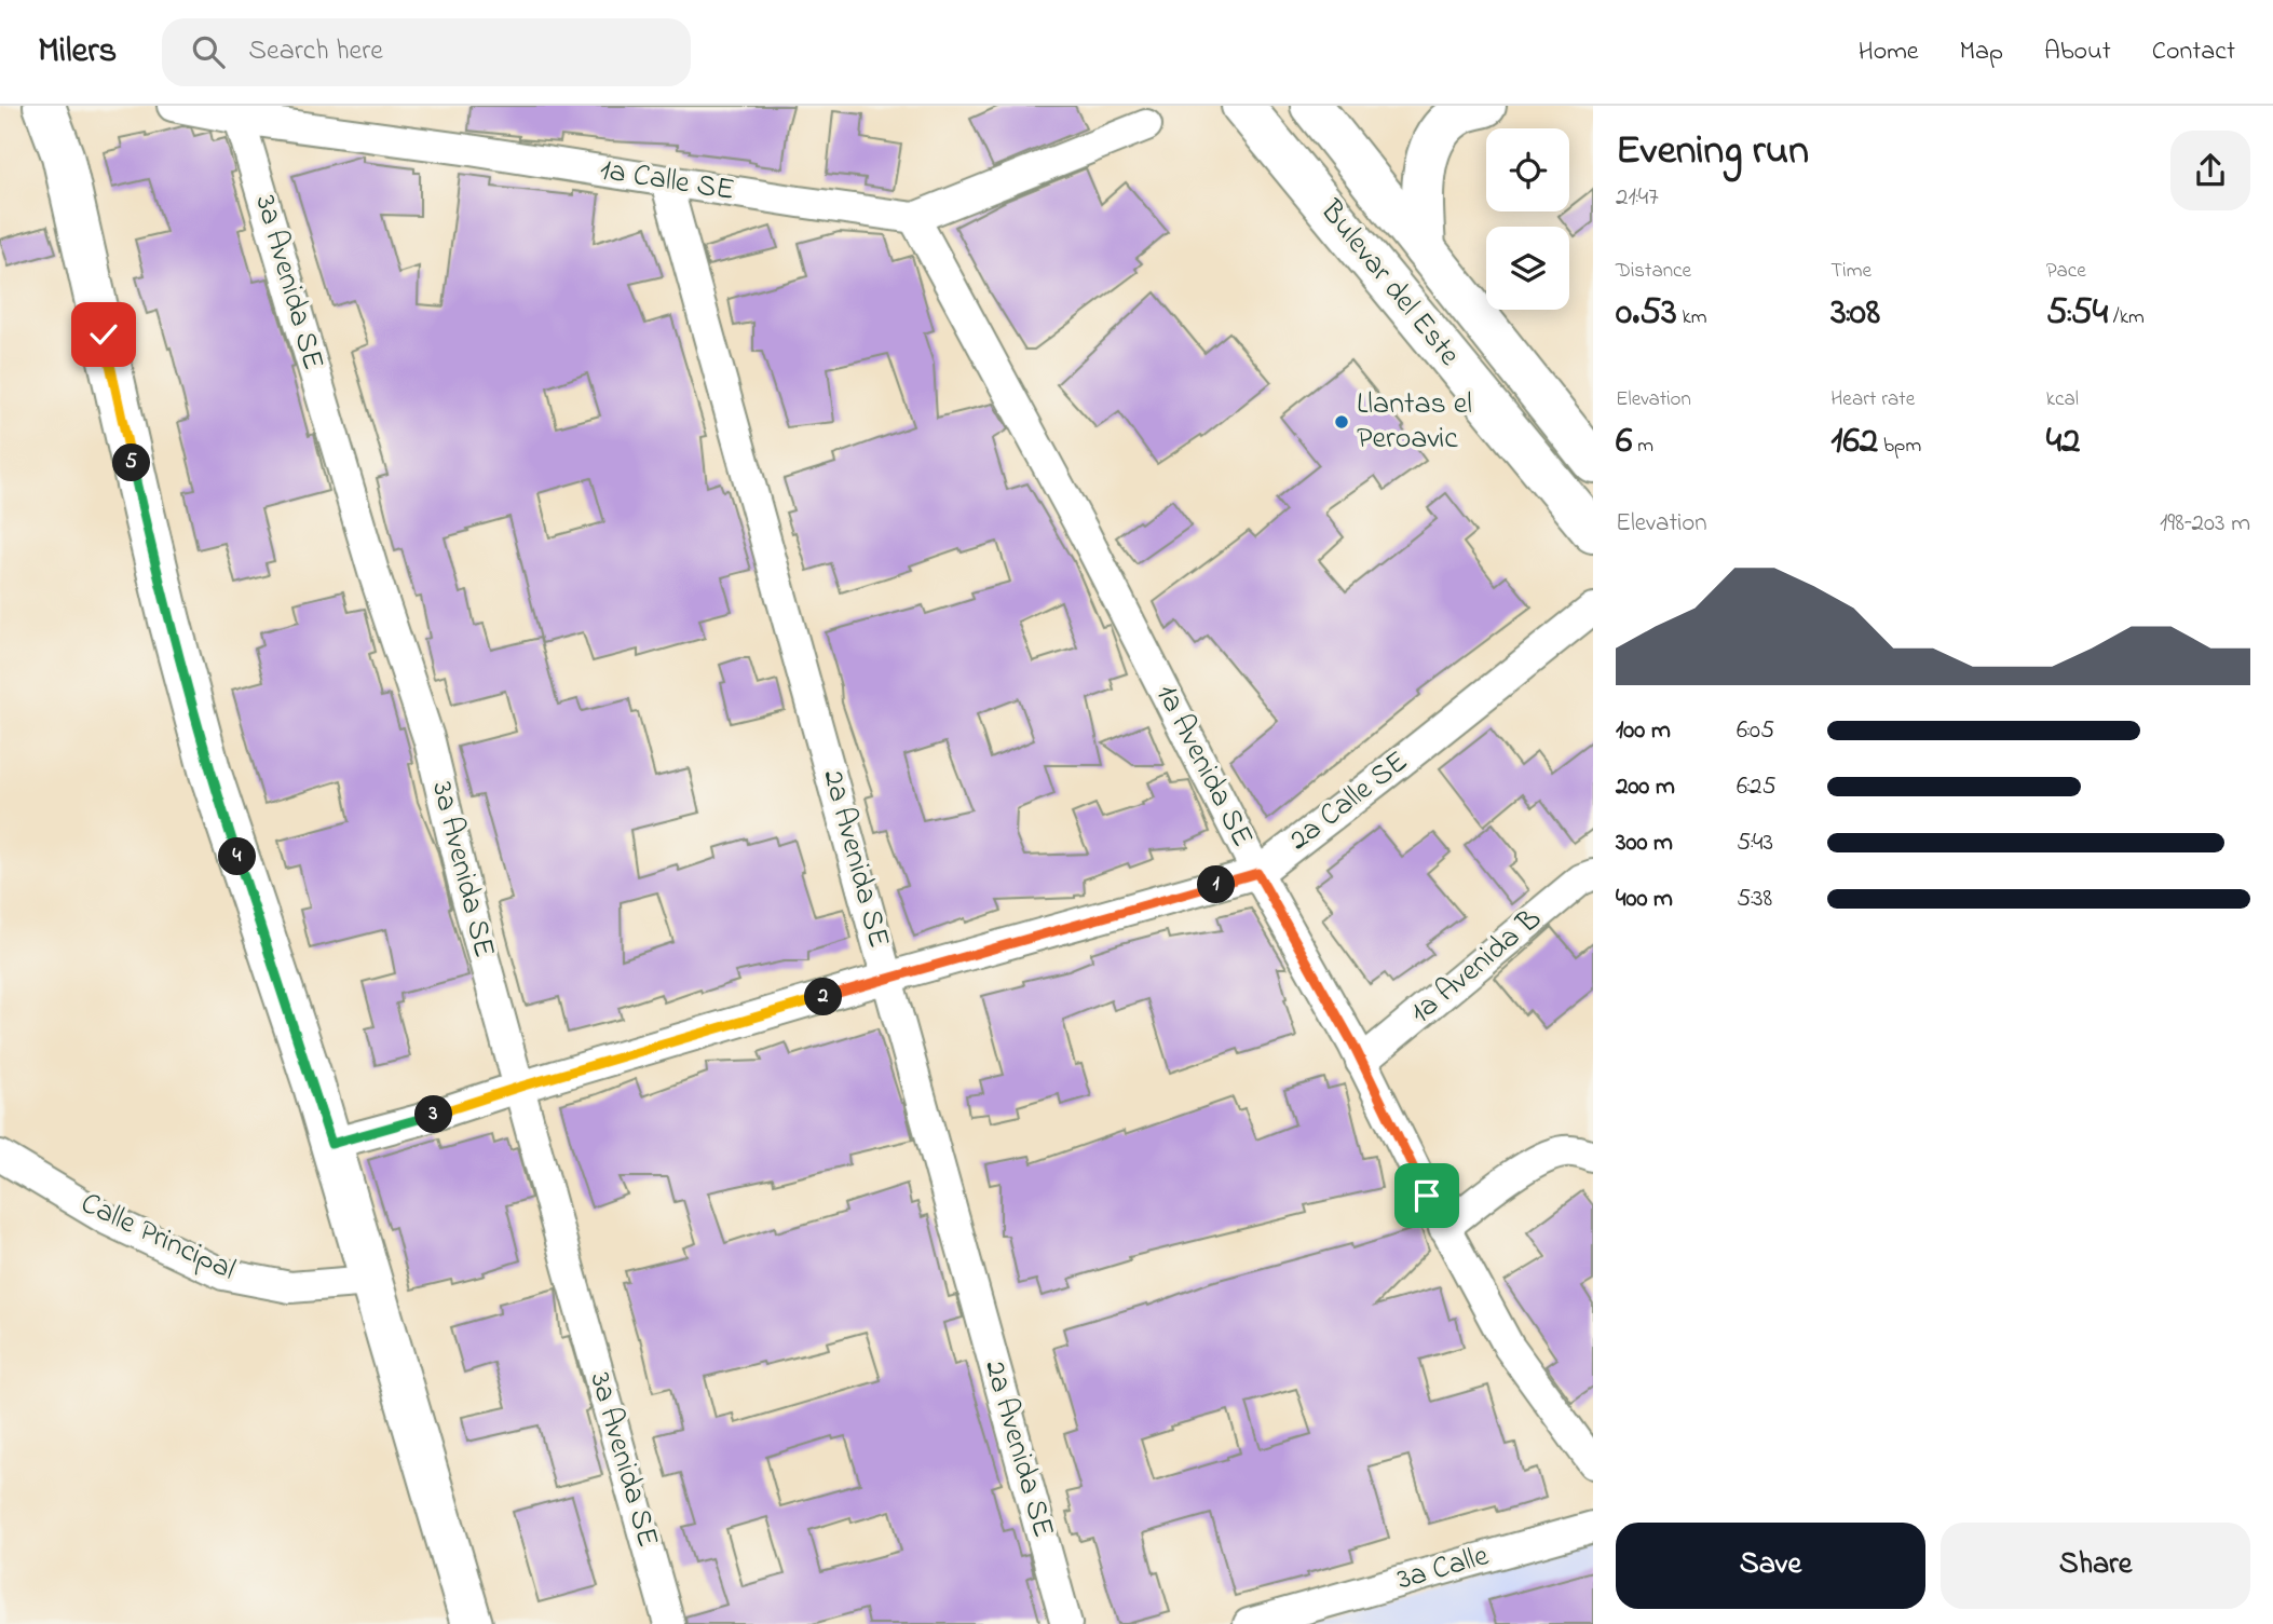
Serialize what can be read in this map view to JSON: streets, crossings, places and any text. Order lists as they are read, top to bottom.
{
  "streets": {
    "main road": ["Bulevar del Este"],
    "street": [
      "1a Calle SE",
      "3a Avenida SE",
      "1a Avenida SE",
      "2a Calle SE",
      "2a Avenida SE",
      "1a Avenida B",
      "Calle Principal",
      "3a Calle"
    ]
  },
  "crossings": [
    ["1a Calle SE", "3a Avenida SE"],
    ["1a Calle SE", "1a Avenida SE"],
    ["1a Calle SE", "2a Avenida SE"],
    ["3a Avenida SE", "2a Calle SE"],
    ["1a Avenida SE", "2a Calle SE"],
    ["1a Avenida SE", "1a Avenida B"],
    ["2a Calle SE", "2a Avenida SE"]
  ],
  "places": ["Llantas el Peroavic"],
  "page": {
    "header": "Milers",
    "search": "Search here",
    "nav": [
      "Home",
      "Map",
      "About",
      "Contact"
    ],
    "heading": ["Evening run", "21:47"],
    "stats": [
      ["Distance", "0.53 km"],
      ["Time", "3:08"],
      ["Pace", "5:54 /km"],
      ["Elevation", "6 m"],
      ["Heart rate", "162 bpm"],
      ["kcal", "42"]
    ],
    "pins": [
      "5",
      "4",
      "1",
      "2",
      "3"
    ],
    "chart": ["Elevation", "198–203 m"],
    "list": [
      {
        "name": "100 m",
        "note": "6:05"
      },
      {
        "name": "200 m",
        "note": "6:25"
      },
      {
        "name": "300 m",
        "note": "5:43"
      },
      {
        "name": "400 m",
        "note": "5:38"
      }
    ],
    "buttons": ["Save", "Share"]
  }
}
